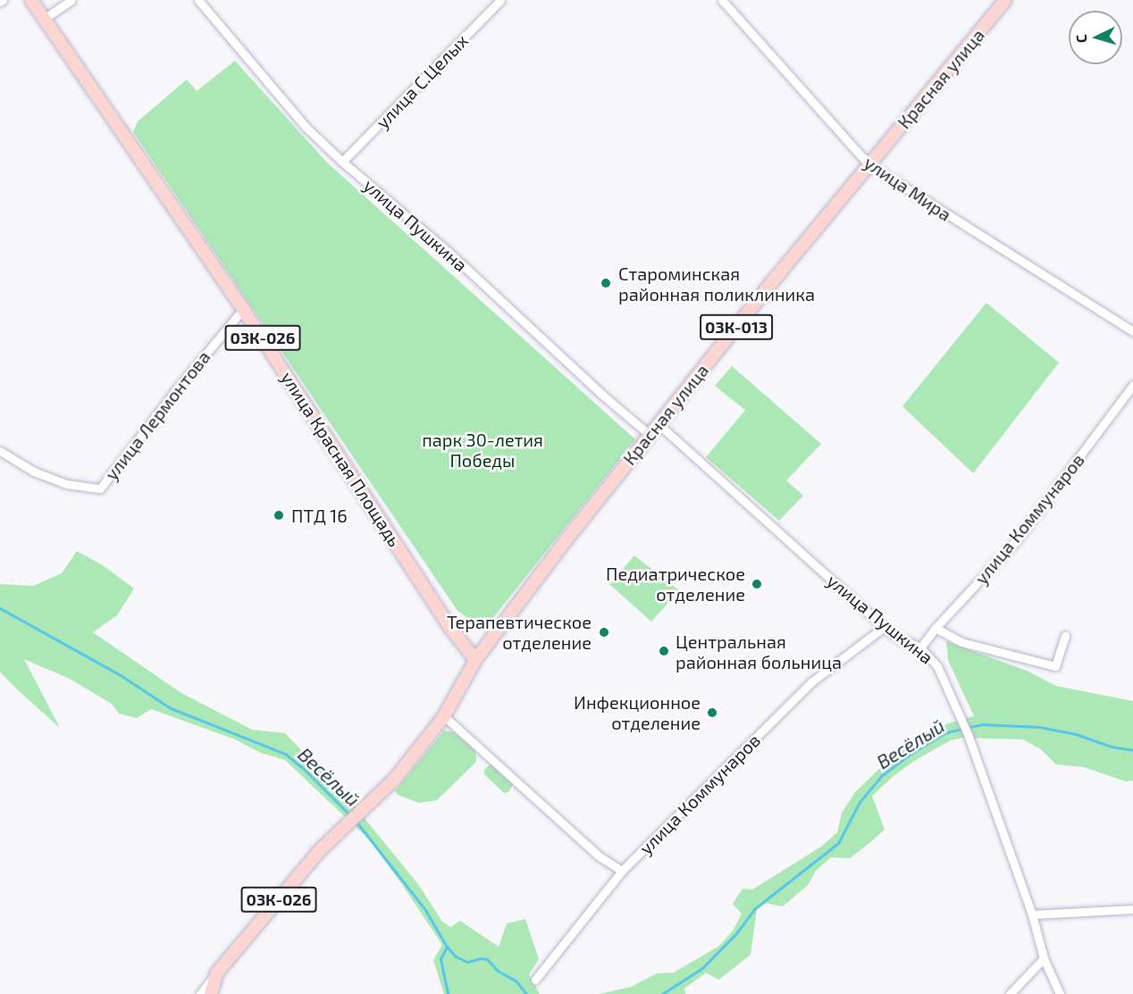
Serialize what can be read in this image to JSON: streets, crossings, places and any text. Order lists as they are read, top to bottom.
{
  "streets": {
    "main road": [
      "Красная улица",
      "03К-013",
      "03К-026",
      "улица Красная Площадь"
    ],
    "street": [
      "улица С.Целых",
      "улица Мира",
      "улица Пушкина",
      "улица Лермонтова",
      "улица Коммунаров"
    ]
  },
  "crossings": [
    ["Красная улица", "улица Мира"],
    ["Красная улица", "улица Пушкина"],
    ["Красная улица", "03К-026"],
    ["Красная улица", "улица Красная Площадь"],
    ["улица С.Целых", "улица Пушкина"],
    ["улица Пушкина", "улица Коммунаров"],
    ["03К-026", "улица Красная Площадь"],
    ["улица Лермонтова", "улица Красная Площадь"]
  ],
  "water": ["Весёлый"],
  "parks": ["парк 30-летия Победы"],
  "places": [
    "Староминская районная поликлиника",
    "ПТД 16",
    "Педиатрическое отделение",
    "Терапевтическое отделение",
    "Центральная районная больница",
    "Инфекционное отделение"
  ],
  "north": "left"
}
